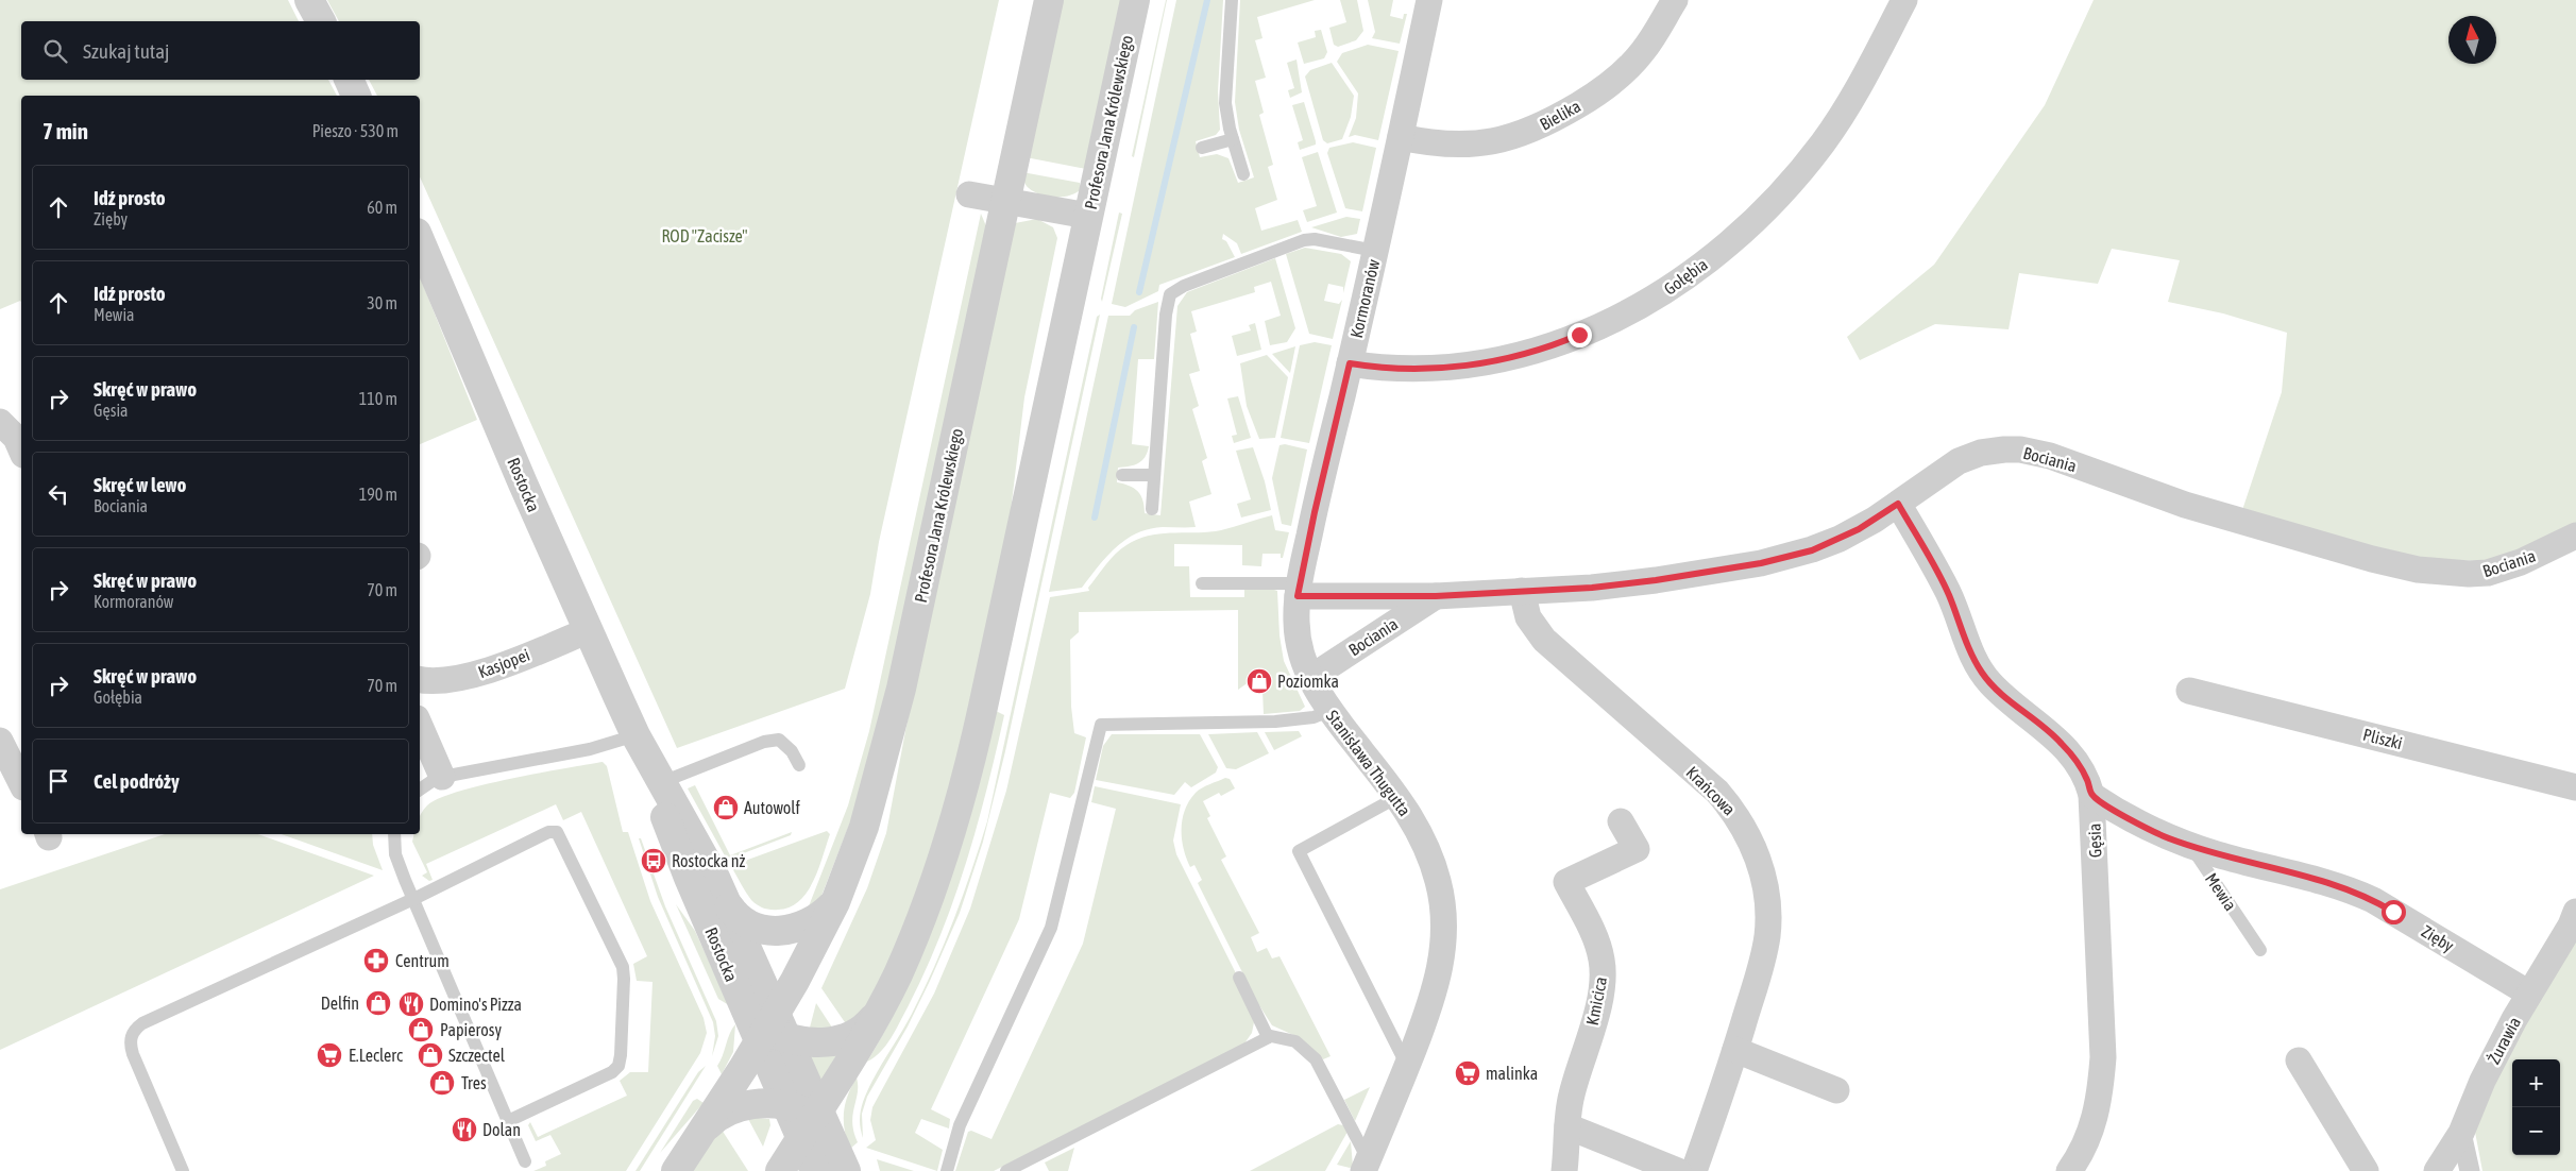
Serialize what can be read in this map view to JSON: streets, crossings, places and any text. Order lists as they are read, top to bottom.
{
  "streets": {
    "street": [
      "Bielika",
      "Profesora Jana Królewskiego",
      "Gołębia",
      "Kormoranów",
      "Bociania",
      "Rostocka",
      "Kasjopei",
      "Pliszki",
      "Stanisława Thugutta",
      "Krańcowa",
      "Gęsia",
      "Zięby",
      "Kmicica",
      "Żurawia"
    ],
    "lane": ["Mewia"]
  },
  "crossings": [
    ["Bielika", "Kormoranów"],
    ["Profesora Jana Królewskiego", "Rostocka"],
    ["Gołębia", "Kormoranów"],
    ["Kormoranów", "Bociania"],
    ["Kormoranów", "Stanisława Thugutta"],
    ["Bociania", "Stanisława Thugutta"],
    ["Bociania", "Krańcowa"],
    ["Bociania", "Gęsia"],
    ["Rostocka", "Kasjopei"],
    ["Mewia", "Zięby"],
    ["Zięby", "Żurawia"]
  ],
  "parks": ["ROD \"Zacisze\""],
  "places": {
    "shop": [
      "Poziomka",
      "Autowolf",
      "Delfin",
      "Papierosy",
      "Szczectel",
      "Tres"
    ],
    "bus stop": ["Rostocka nż"],
    "pharmacy": ["Centrum"],
    "restaurant": ["Domino's Pizza", "Dolan"],
    "supermarket": ["E.Leclerc", "malinka"]
  },
  "north": "top",
  "page": {
    "search": "Szukaj tutaj",
    "heading": ["7 min", "Pieszo · 530 m"],
    "list": [
      ["Idź prosto", "Zięby", "60 m"],
      ["Idź prosto", "Mewia", "30 m"],
      ["Skręć w prawo", "Gęsia", "110 m"],
      ["Skręć w lewo", "Bociania", "190 m"],
      ["Skręć w prawo", "Kormoranów", "70 m"],
      ["Skręć w prawo", "Gołębia", "70 m"],
      "Cel podróży"
    ],
    "map_buttons": ["+", "−"]
  }
}
